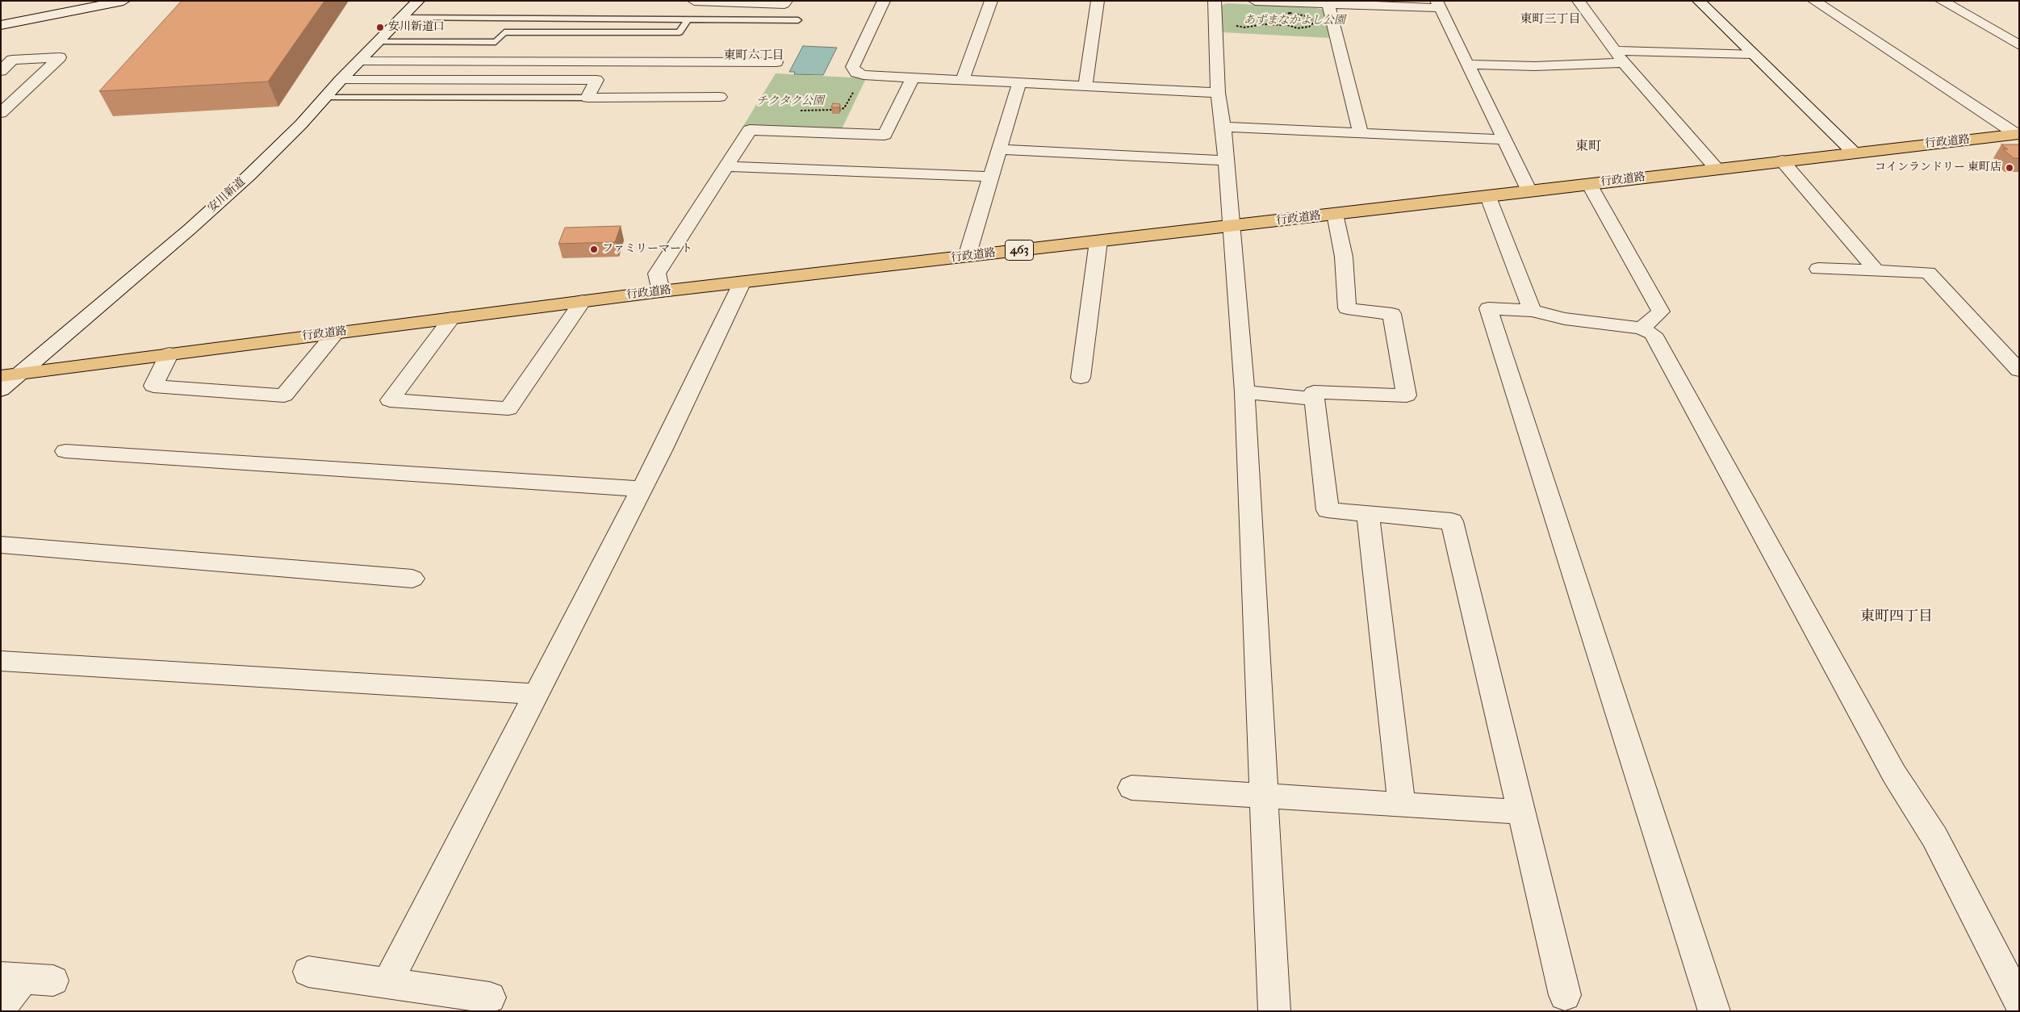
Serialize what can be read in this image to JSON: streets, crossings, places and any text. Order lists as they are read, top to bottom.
{
  "streets": {
    "highway": ["行政道路", "463"],
    "street": ["安川新道"]
  },
  "crossings": [
    ["行政道路", "安川新道"]
  ],
  "districts": [
    "東町三丁目",
    "東町六丁目",
    "東町",
    "東町四丁目"
  ],
  "parks": ["あずまなかよし公園", "チクタク公園"],
  "places": ["安川新道口", "コインランドリー 東町店", "ファミリーマート"]
}
